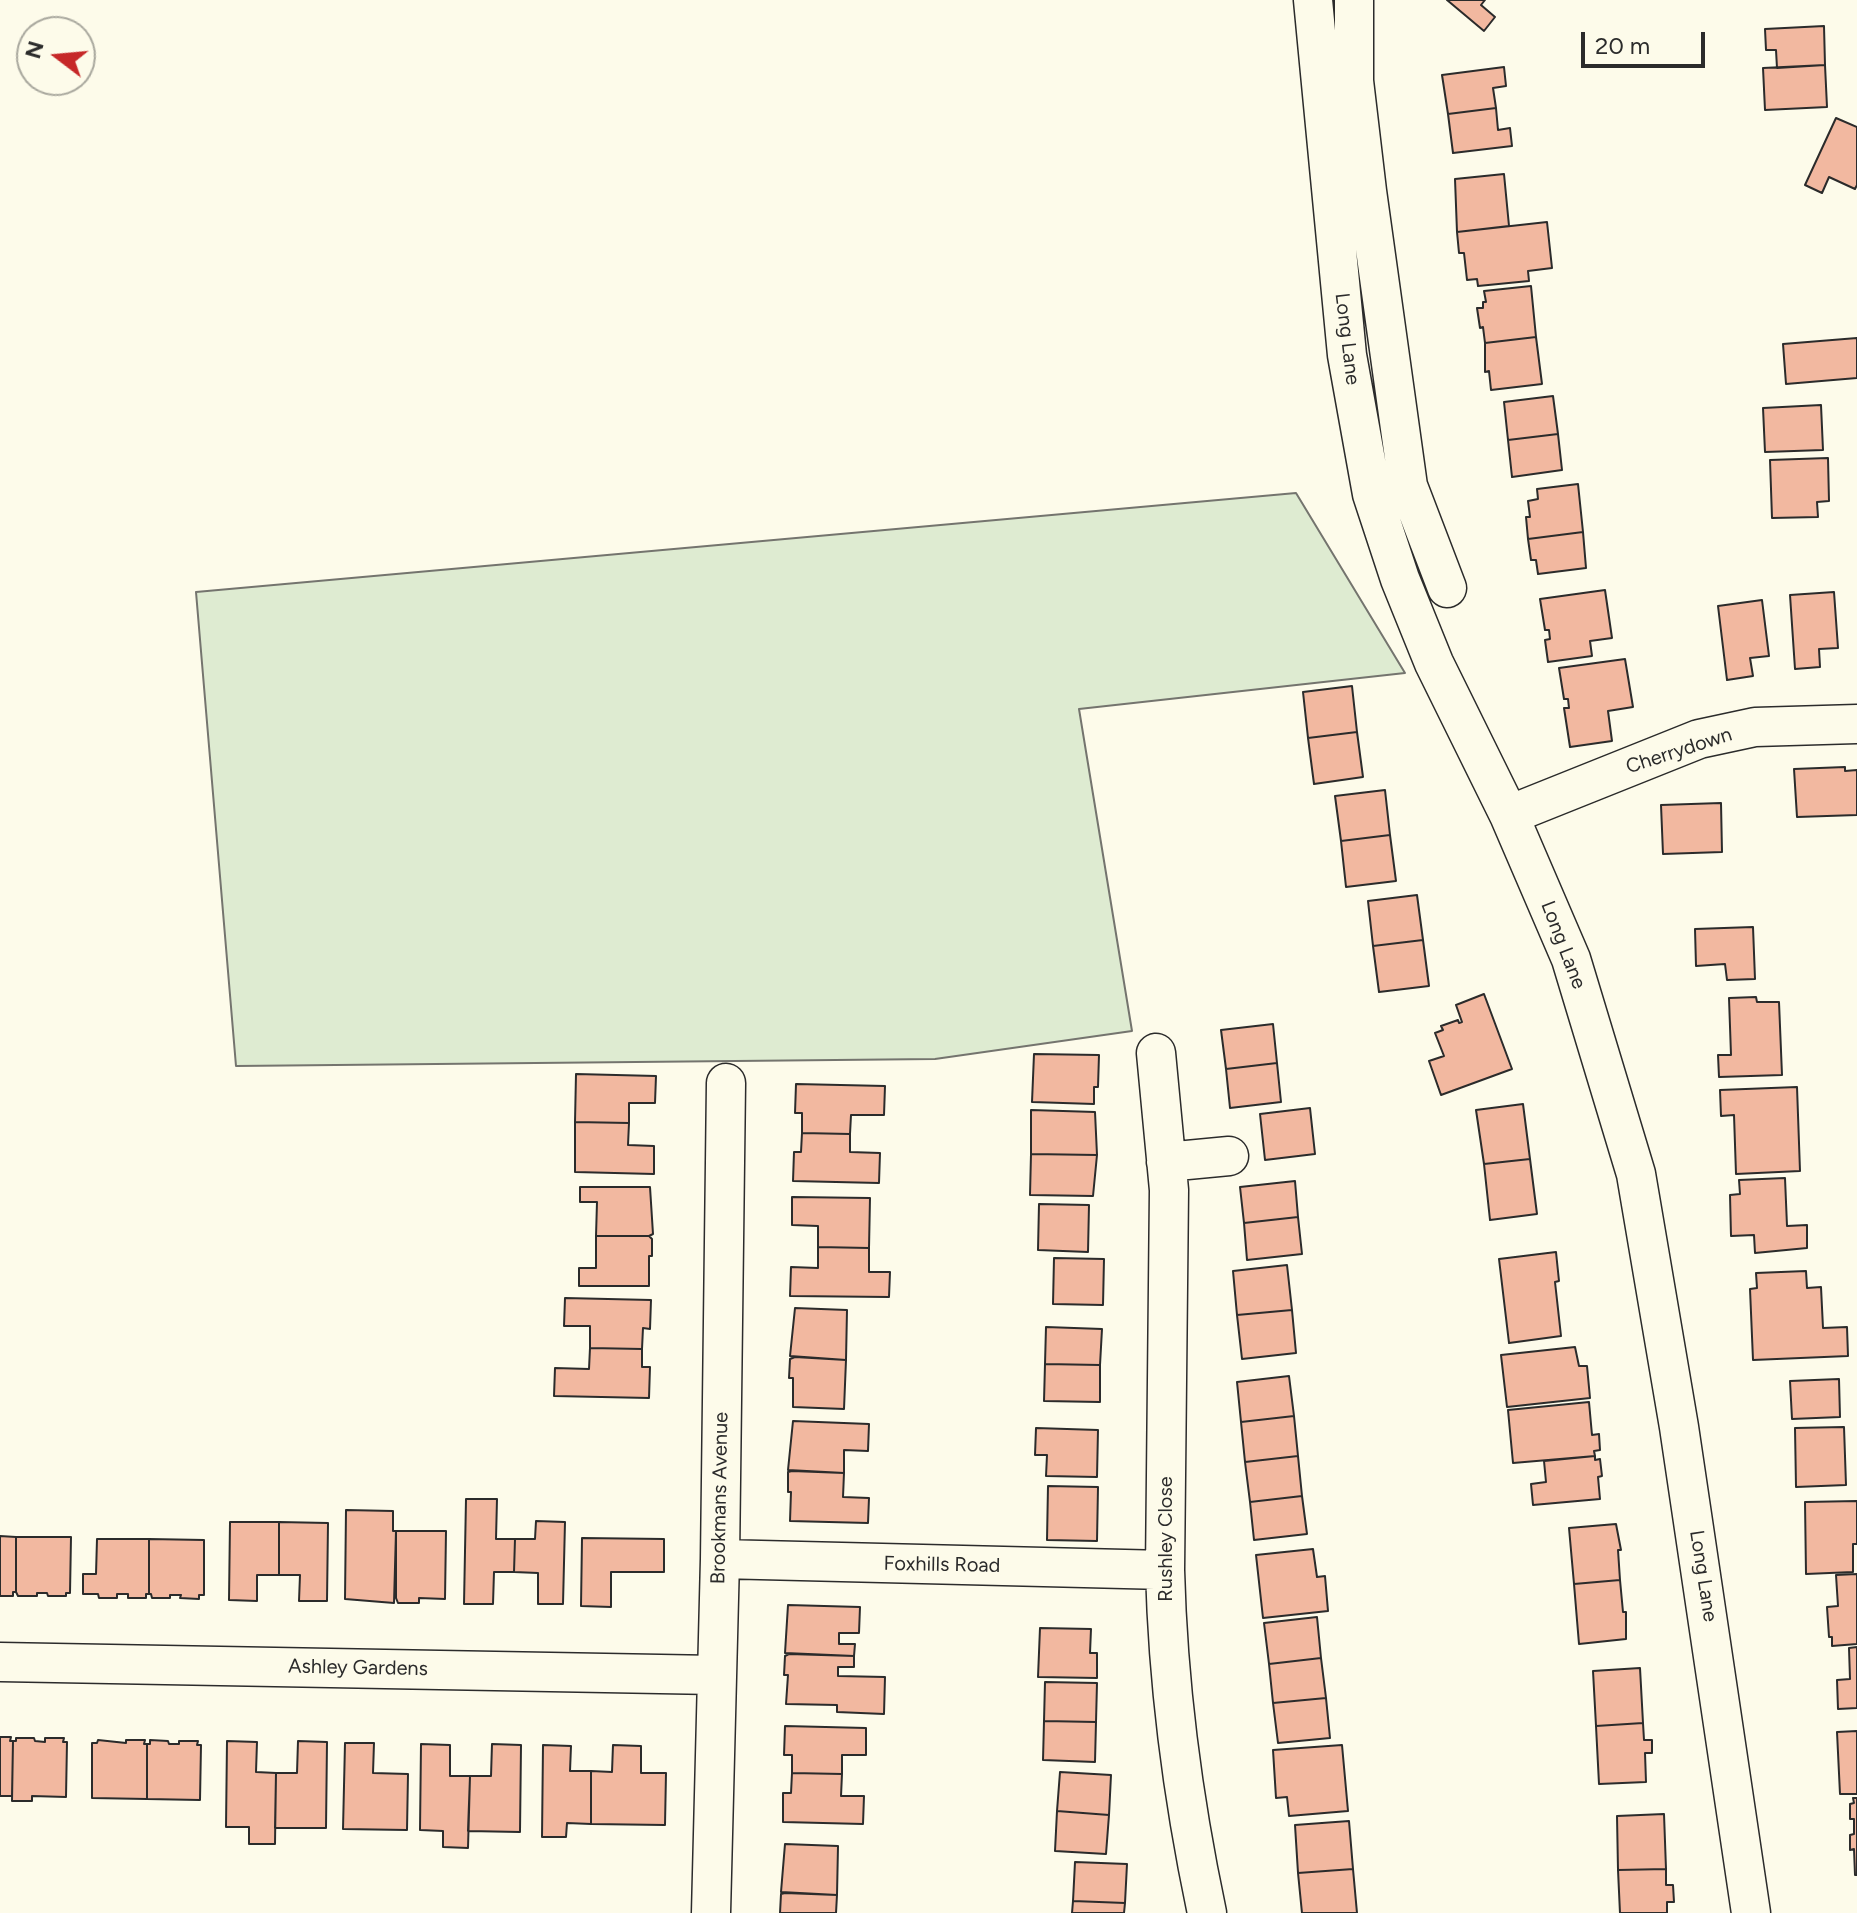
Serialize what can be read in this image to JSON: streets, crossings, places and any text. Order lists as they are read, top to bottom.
{
  "streets": {
    "street": [
      "Long Lane",
      "Cherrydown",
      "Brookmans Avenue",
      "Rushley Close",
      "Foxhills Road",
      "Ashley Gardens"
    ]
  },
  "crossings": [
    ["Long Lane", "Cherrydown"],
    ["Brookmans Avenue", "Foxhills Road"],
    ["Brookmans Avenue", "Ashley Gardens"],
    ["Rushley Close", "Foxhills Road"]
  ],
  "scale_bar": "20 m",
  "north": "left"
}
